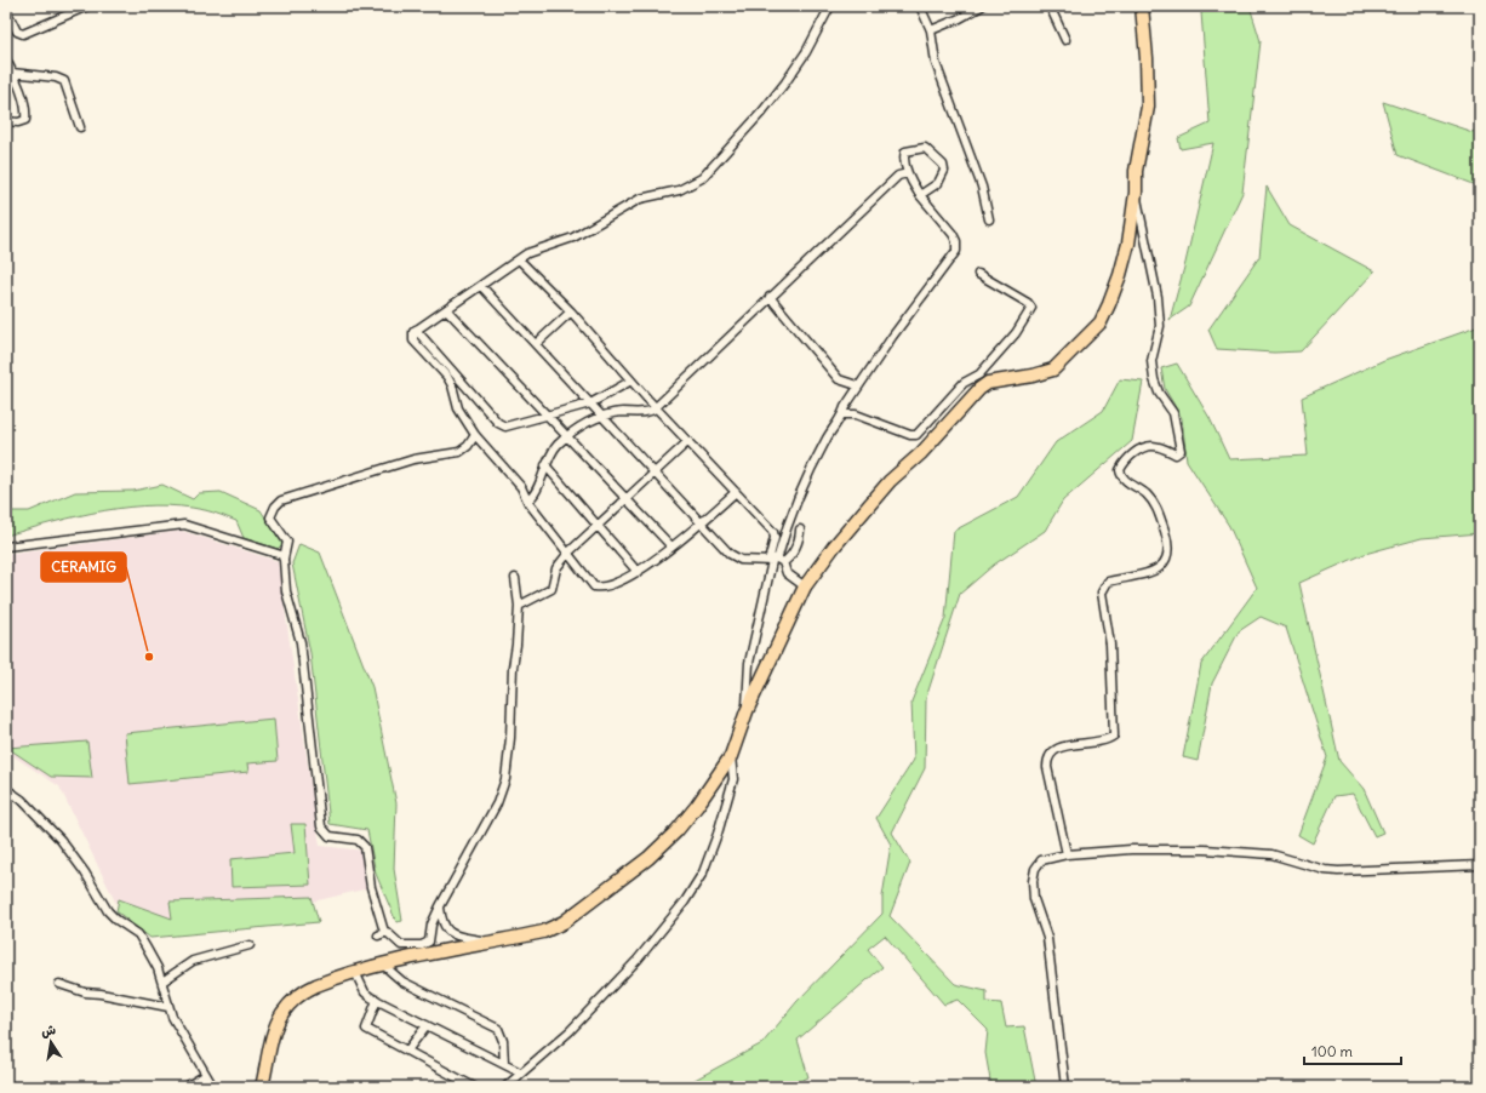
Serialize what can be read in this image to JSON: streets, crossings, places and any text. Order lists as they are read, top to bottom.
{
  "places": ["CERAMIG"],
  "scale_bar": "100 m",
  "north": "top"
}
